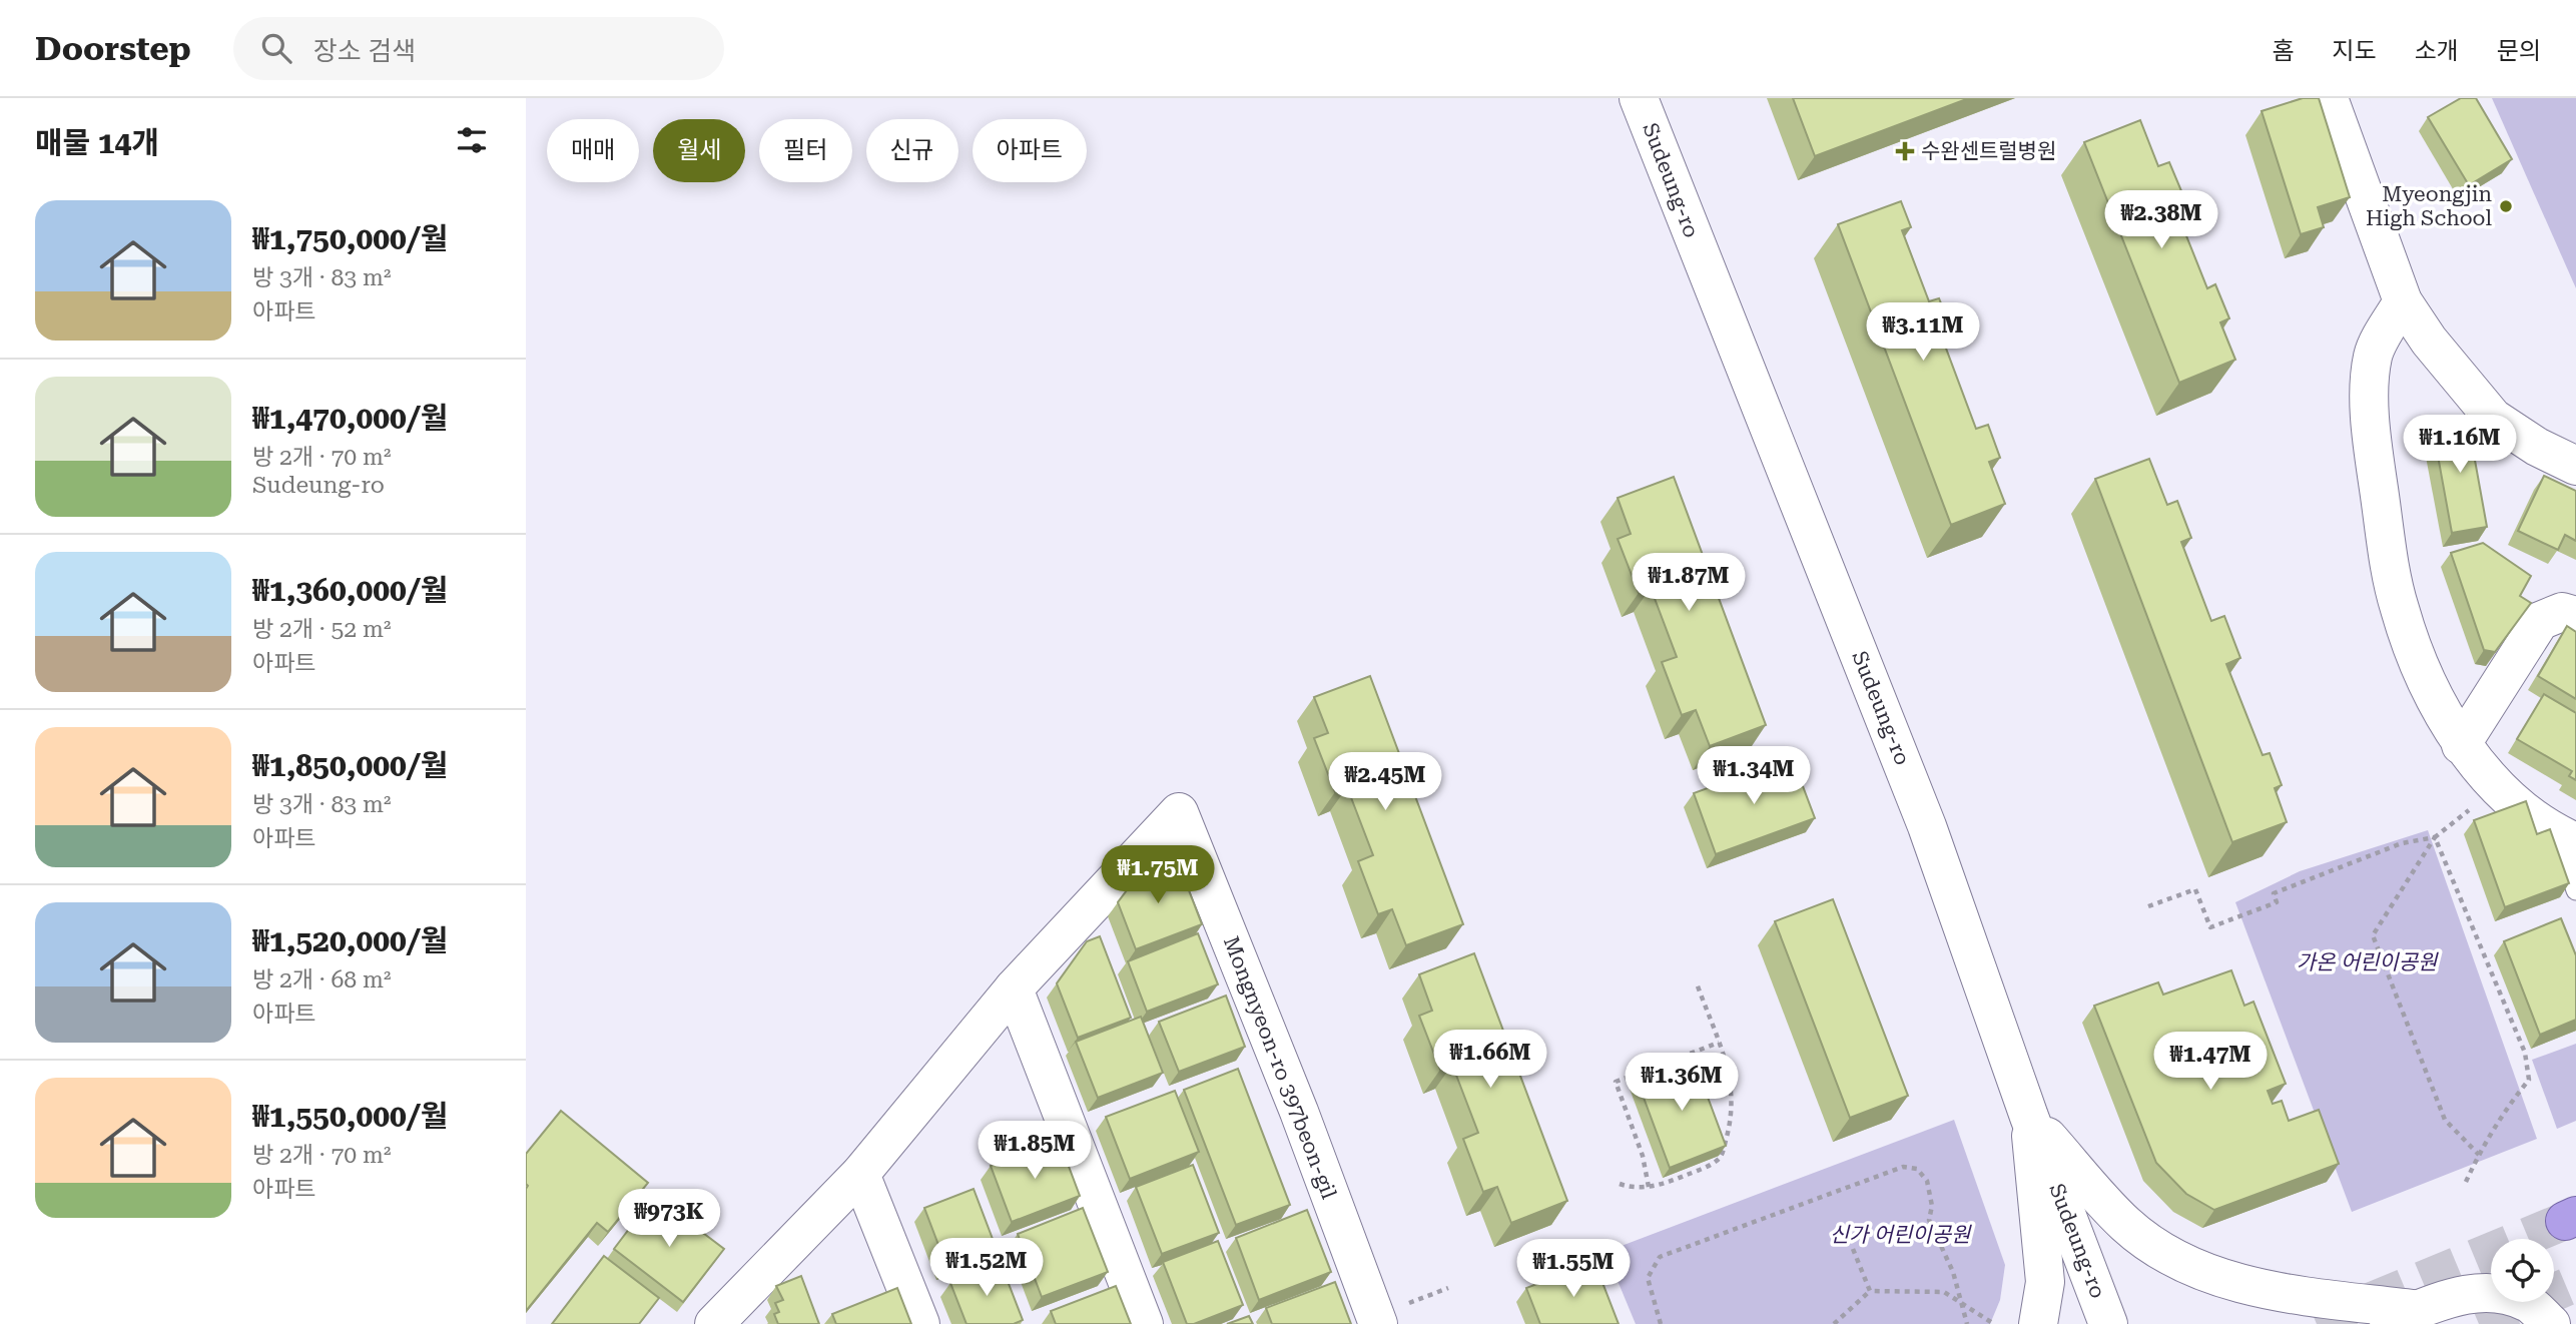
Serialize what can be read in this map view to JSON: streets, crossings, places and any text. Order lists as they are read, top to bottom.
{
  "streets": {
    "street": ["Sudeung-ro", "Mongnyeon-ro 397beon-gil"]
  },
  "parks": ["가온 어린이공원", "신가 어린이공원"],
  "places": {
    "health": ["수완센트럴병원"],
    "other": ["Myeongjin High School"]
  },
  "page": {
    "header": "Doorstep",
    "search": "장소 검색",
    "nav": [
      "홈",
      "지도",
      "소개",
      "문의"
    ],
    "heading": "매물 14개",
    "chip": [
      "매매",
      "월세",
      "필터",
      "신규",
      "아파트"
    ],
    "list": [
      {
        "name": "₩1,750,000/월",
        "note": "방 3개 · 83 m² · 아파트"
      },
      {
        "name": "₩1,470,000/월",
        "note": "방 2개 · 70 m² · Sudeung-ro"
      },
      {
        "name": "₩1,360,000/월",
        "note": "방 2개 · 52 m² · 아파트"
      },
      {
        "name": "₩1,850,000/월",
        "note": "방 3개 · 83 m² · 아파트"
      },
      {
        "name": "₩1,520,000/월",
        "note": "방 2개 · 68 m² · 아파트"
      },
      {
        "name": "₩1,550,000/월",
        "note": "방 2개 · 70 m² · 아파트"
      }
    ],
    "price": [
      "₩2.38M",
      "₩3.11M",
      "₩1.16M",
      "₩1.87M",
      "₩1.34M",
      "₩2.45M",
      "₩1.75M",
      "₩1.66M",
      "₩1.47M",
      "₩1.36M",
      "₩1.85M",
      "₩973K",
      "₩1.52M",
      "₩1.55M"
    ]
  }
}
